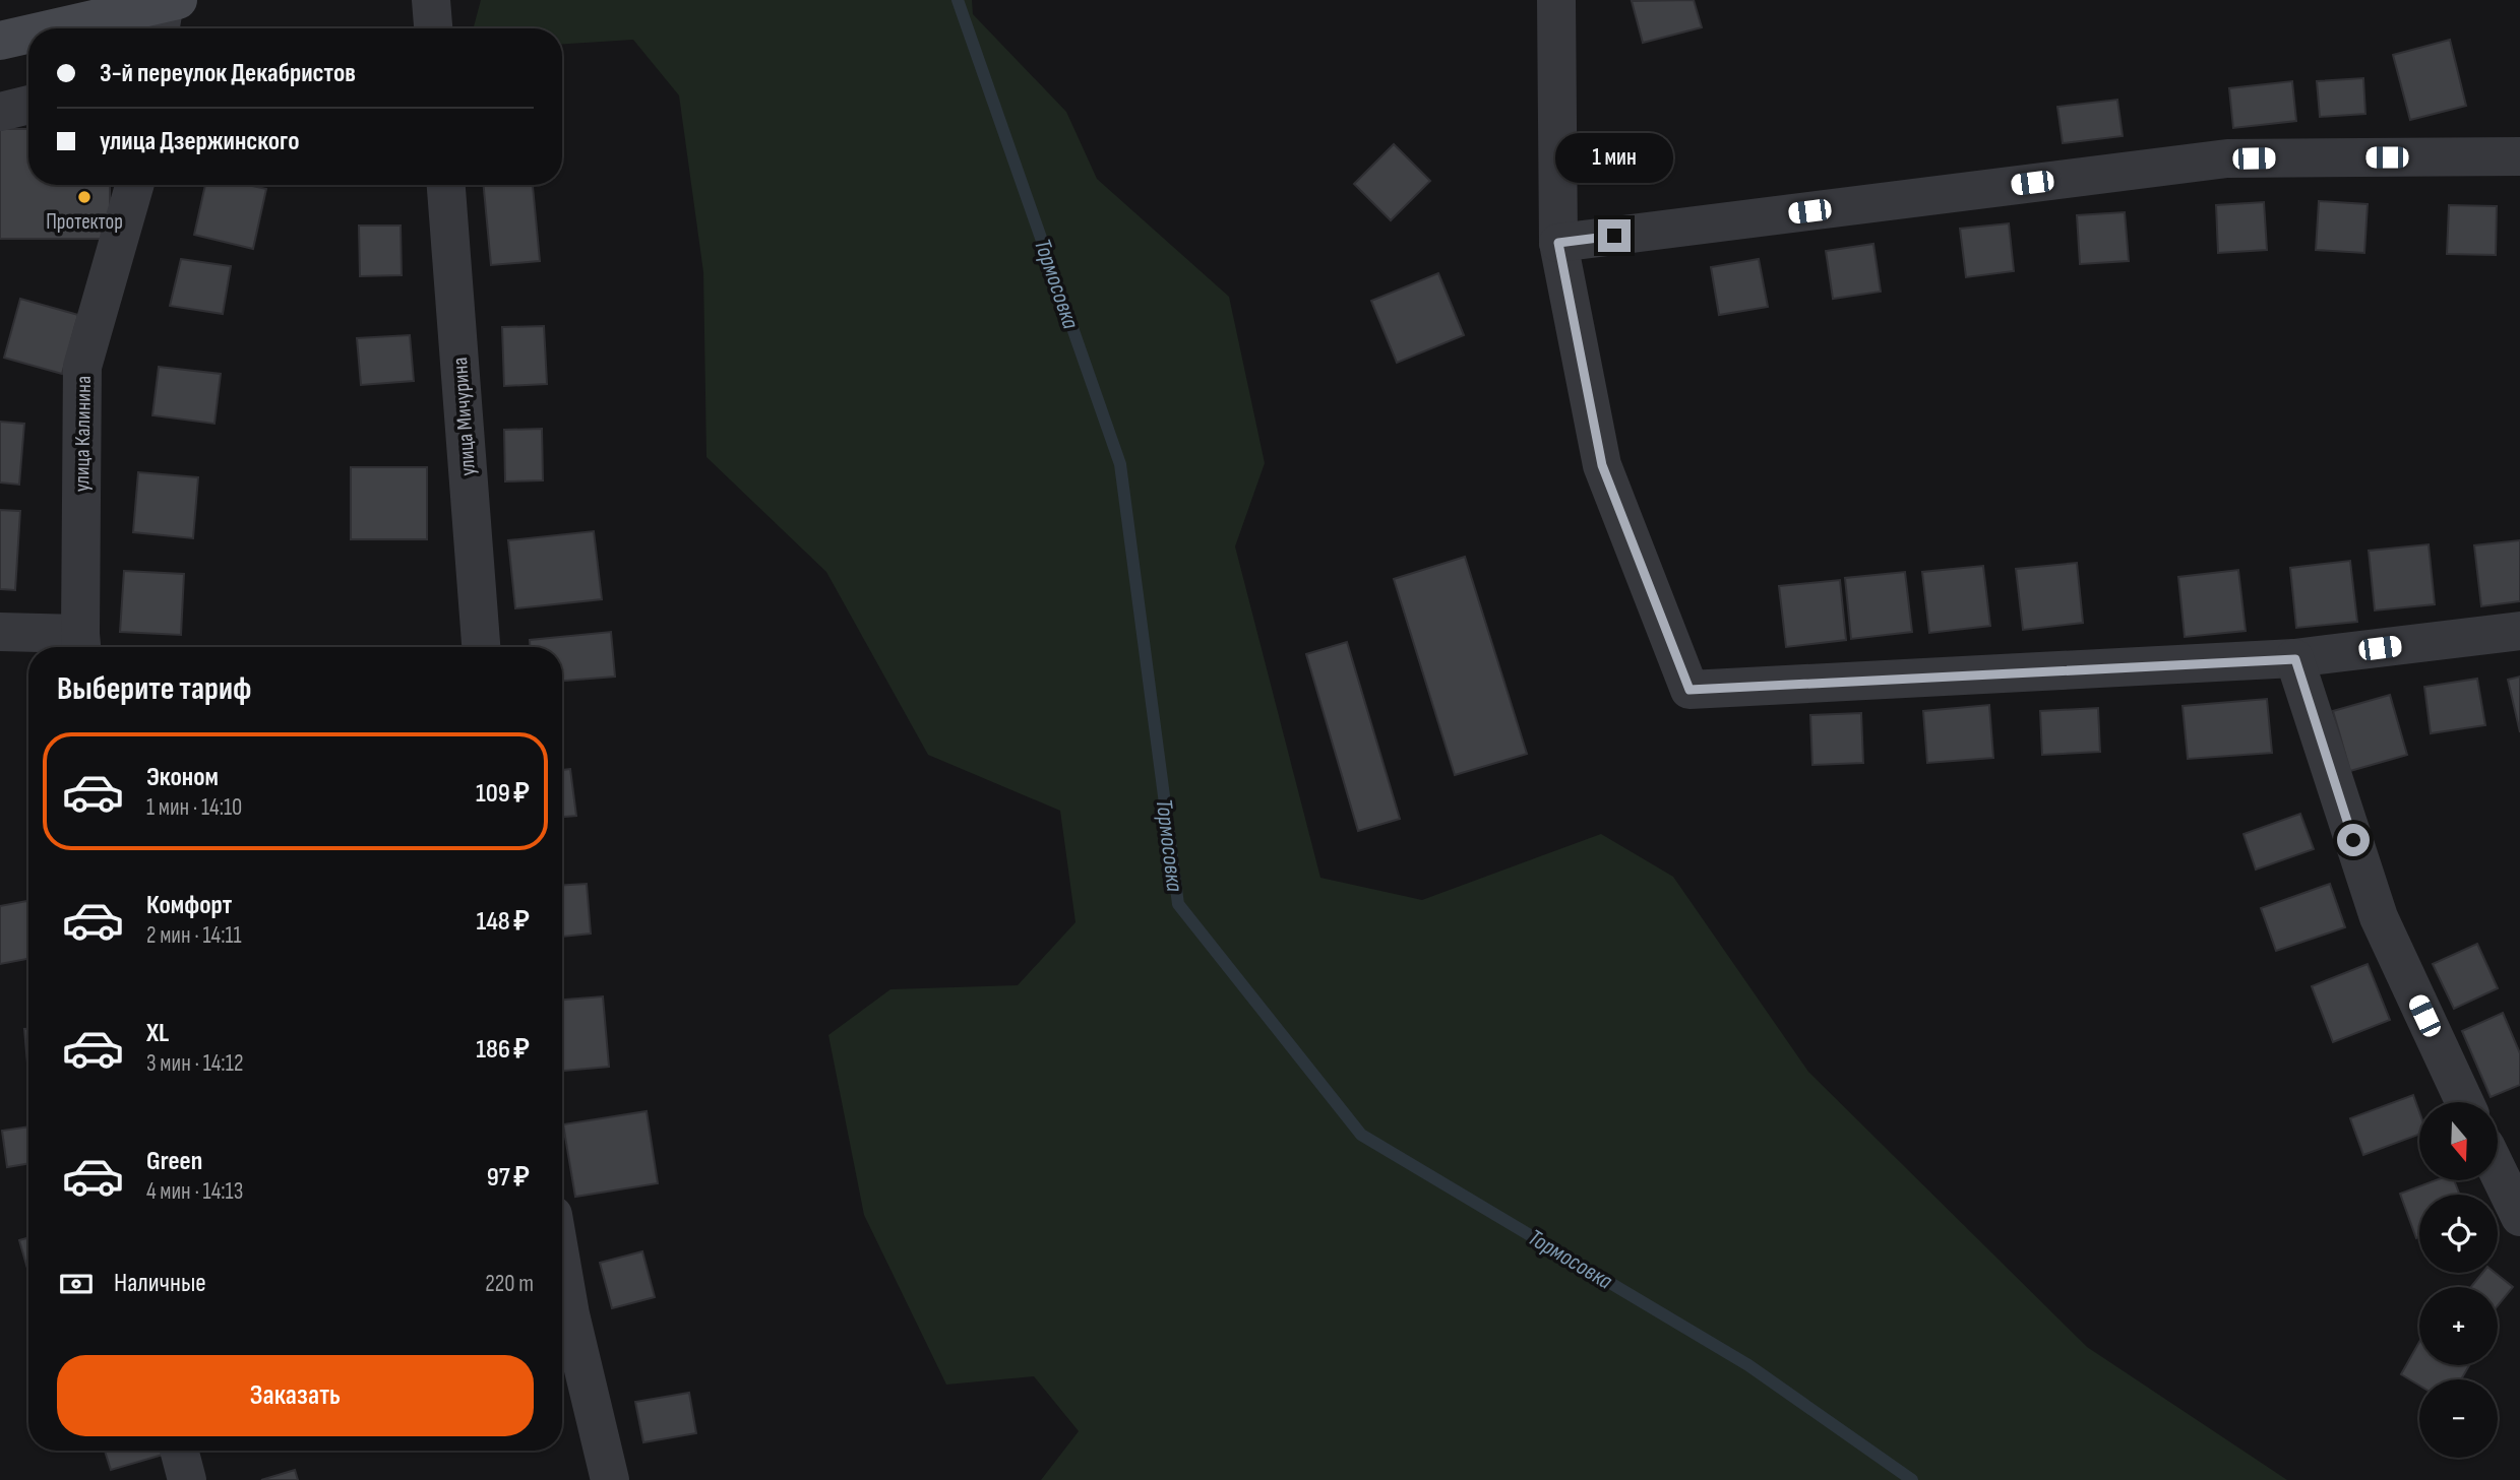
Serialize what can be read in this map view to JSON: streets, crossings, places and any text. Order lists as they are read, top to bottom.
{
  "streets": {
    "street": ["улица Мичурина", "улица Калинина"]
  },
  "water": ["Тормосовка"],
  "places": ["Протектор"],
  "north": "bottom",
  "page": {
    "banner": ["3-й переулок Декабристов", "улица Дзержинского"],
    "bubble": "1 мин",
    "heading": "Выберите тариф",
    "list": [
      {
        "name": "Эконом",
        "note": "1 мин · 14:10",
        "value": "109 ₽"
      },
      {
        "name": "Комфорт",
        "note": "2 мин · 14:11",
        "value": "148 ₽"
      },
      {
        "name": "XL",
        "note": "3 мин · 14:12",
        "value": "186 ₽"
      },
      {
        "name": "Green",
        "note": "4 мин · 14:13",
        "value": "97 ₽"
      }
    ],
    "map_buttons": ["+", "−"],
    "pay": ["Наличные", "220 m"],
    "buttons": "Заказать"
  }
}
